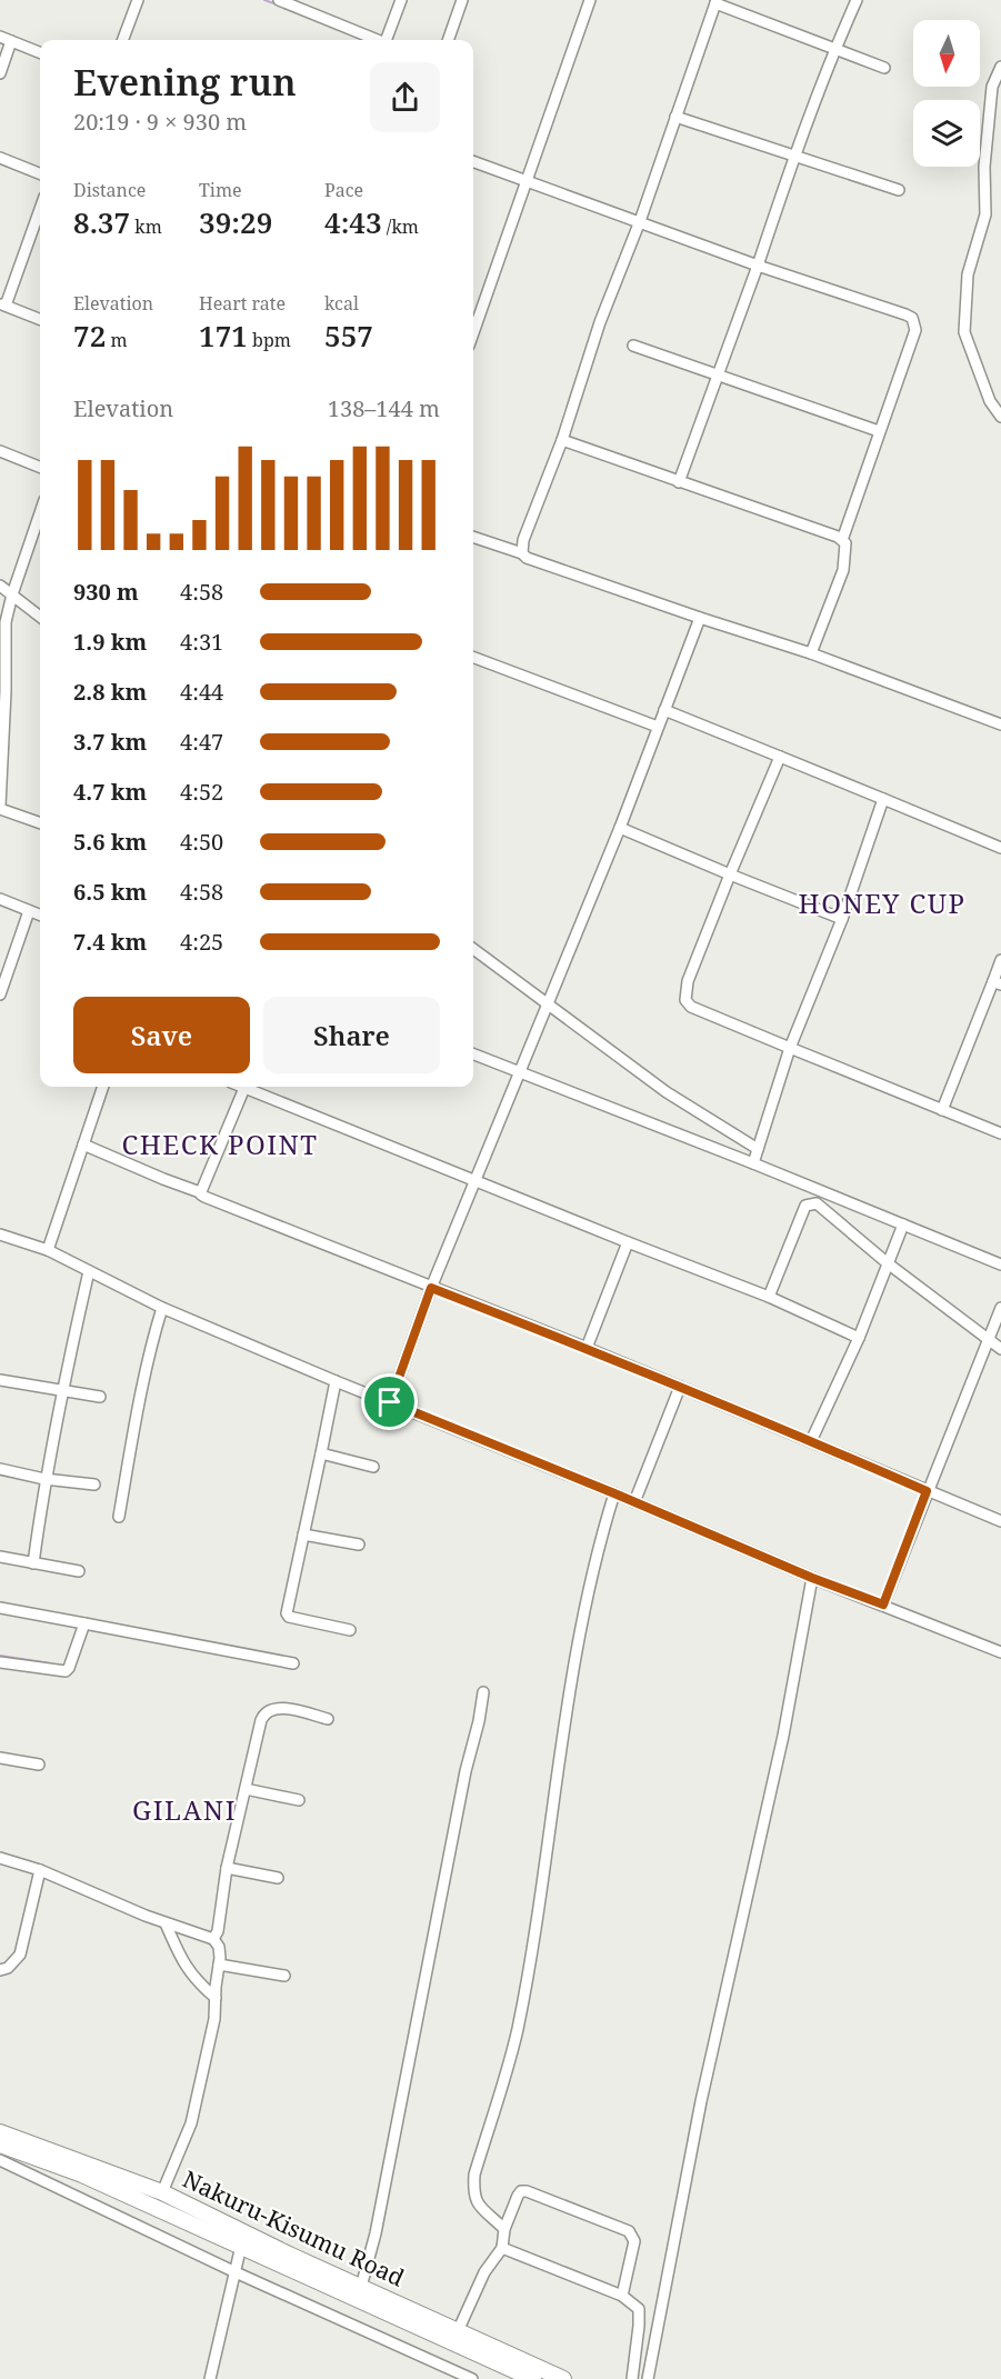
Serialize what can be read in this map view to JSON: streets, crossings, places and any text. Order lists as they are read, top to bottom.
{
  "streets": {
    "highway": ["Nakuru-Kisumu Road"]
  },
  "districts": ["HONEY CUP", "CHECK POINT", "GILANI"],
  "north": "bottom",
  "page": {
    "heading": ["Evening run", "20:19 · 9 × 930 m"],
    "stats": [
      ["Distance", "8.37 km"],
      ["Time", "39:29"],
      ["Pace", "4:43 /km"],
      ["Elevation", "72 m"],
      ["Heart rate", "171 bpm"],
      ["kcal", "557"]
    ],
    "chart": ["Elevation", "138–144 m"],
    "list": [
      {
        "name": "930 m",
        "note": "4:58"
      },
      {
        "name": "1.9 km",
        "note": "4:31"
      },
      {
        "name": "2.8 km",
        "note": "4:44"
      },
      {
        "name": "3.7 km",
        "note": "4:47"
      },
      {
        "name": "4.7 km",
        "note": "4:52"
      },
      {
        "name": "5.6 km",
        "note": "4:50"
      },
      {
        "name": "6.5 km",
        "note": "4:58"
      },
      {
        "name": "7.4 km",
        "note": "4:25"
      }
    ],
    "buttons": ["Save", "Share"]
  }
}
